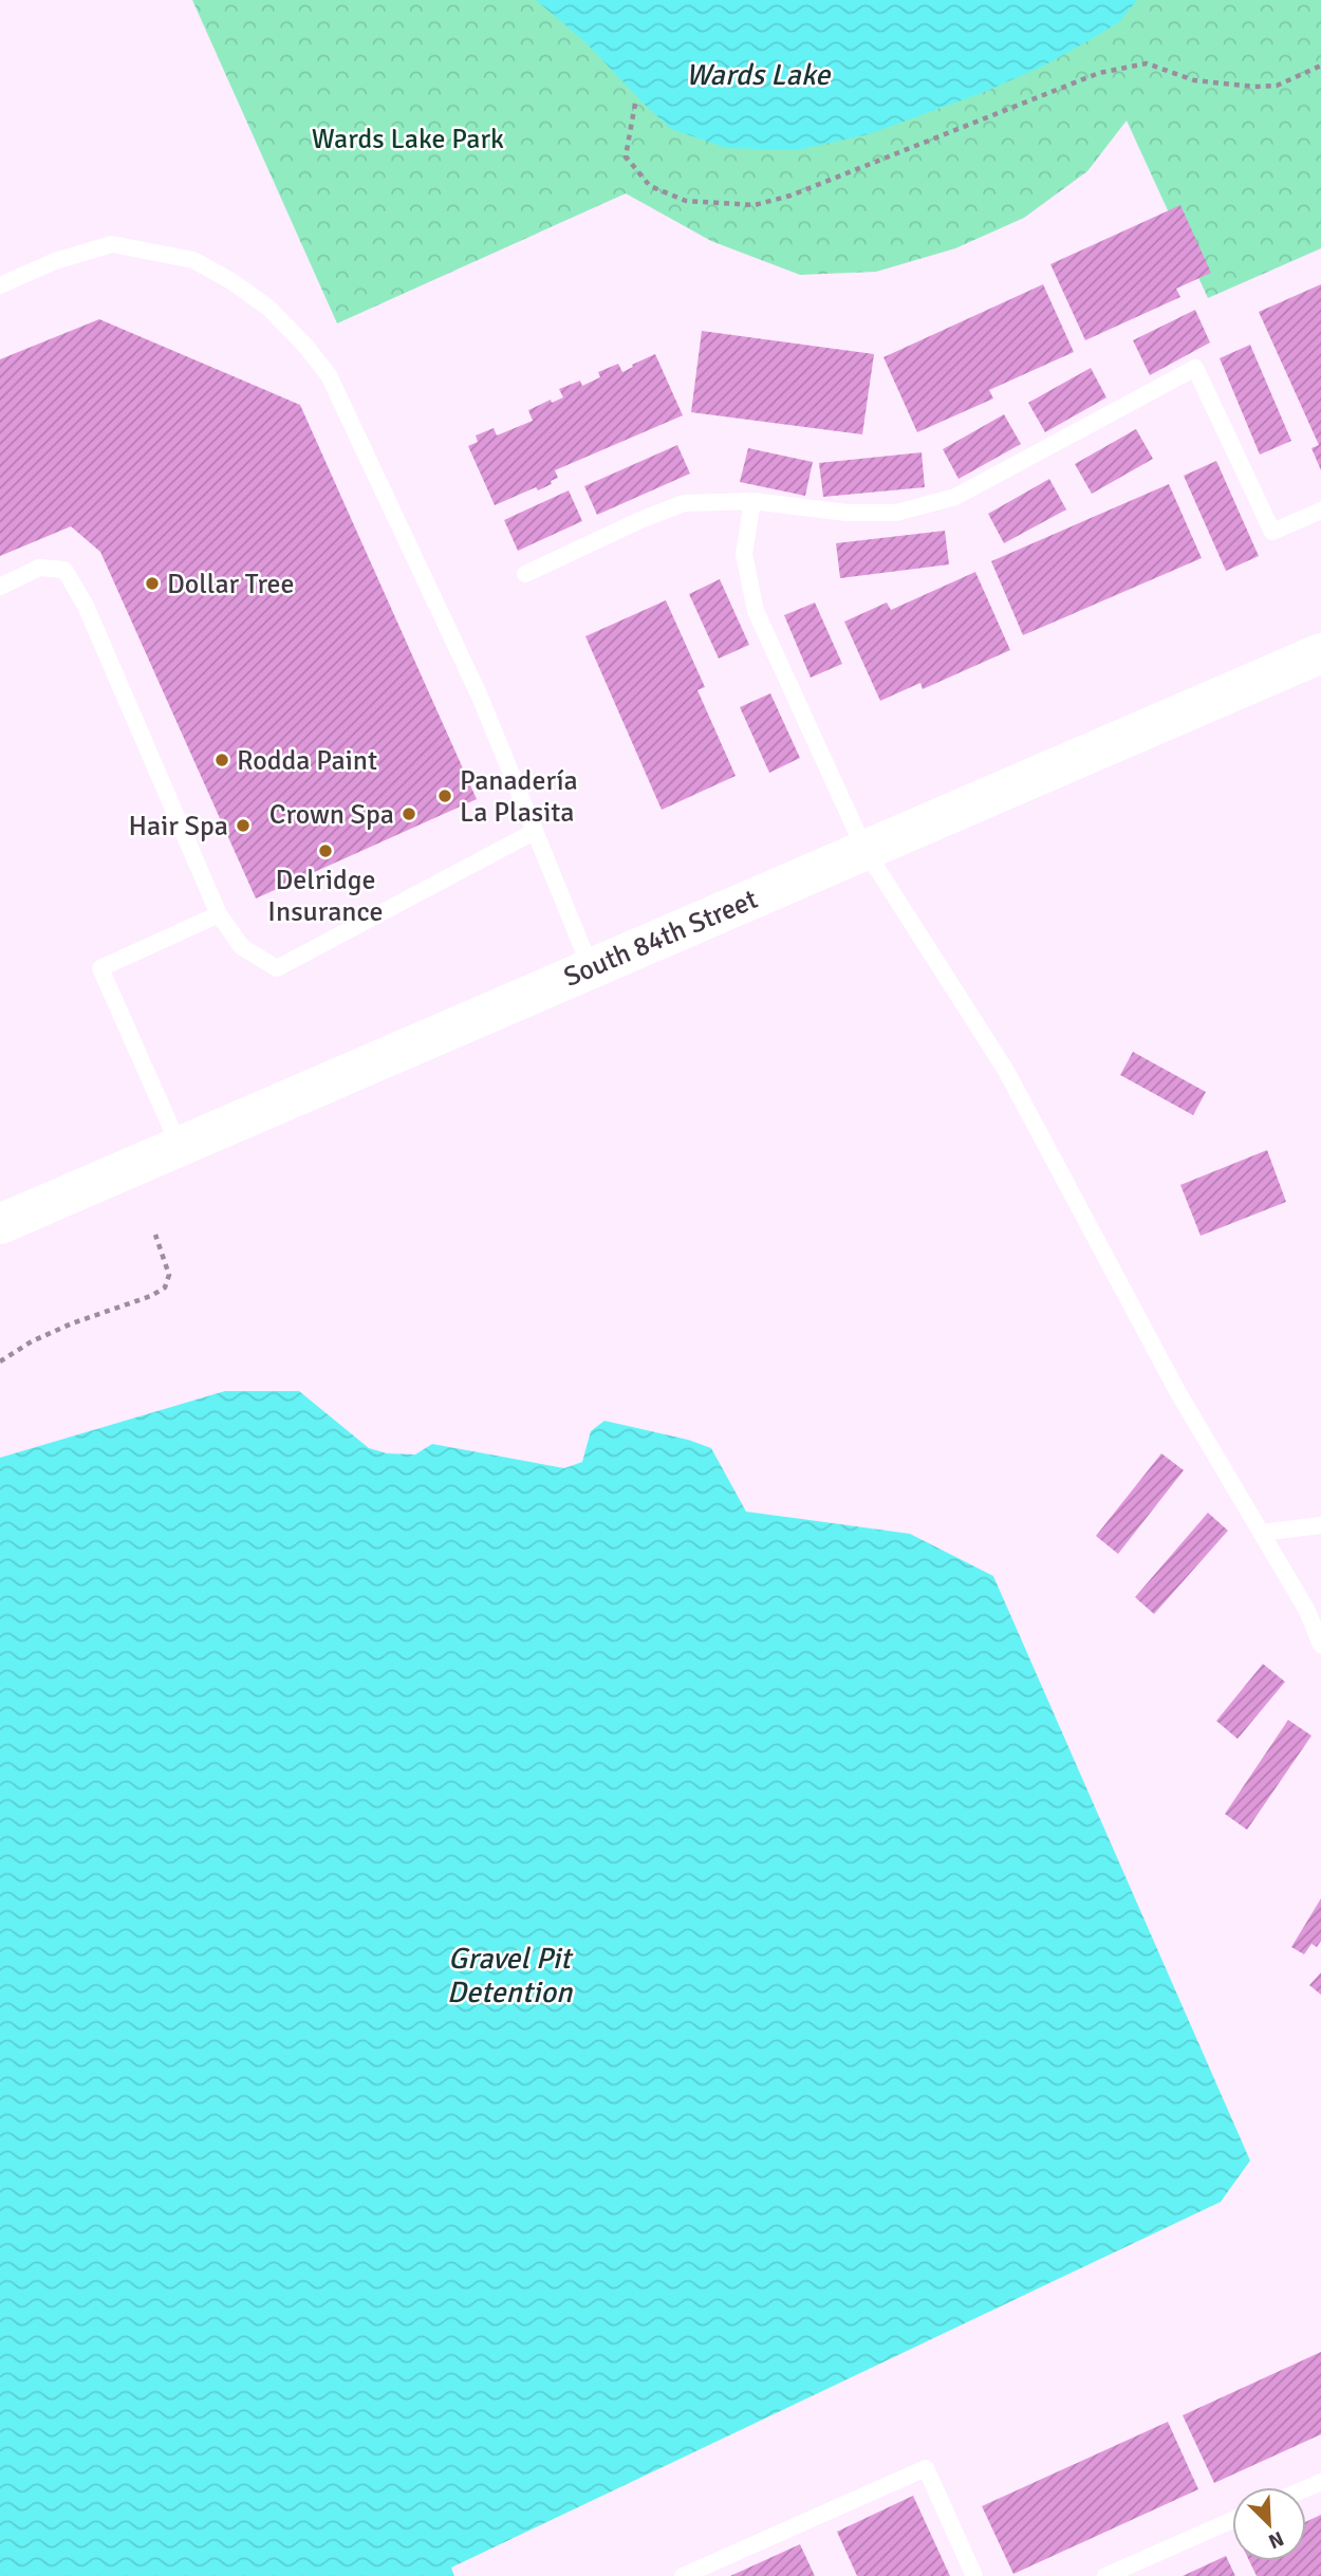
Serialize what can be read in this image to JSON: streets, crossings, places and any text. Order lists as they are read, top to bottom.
{
  "streets": {
    "main road": ["South 84th Street"]
  },
  "water": ["Wards Lake", "Gravel Pit Detention"],
  "parks": ["Wards Lake Park"],
  "places": [
    "Dollar Tree",
    "Rodda Paint",
    "Panadería La Plasita",
    "Crown Spa",
    "Hair Spa",
    "Delridge Insurance"
  ],
  "north": "bottom right"
}
